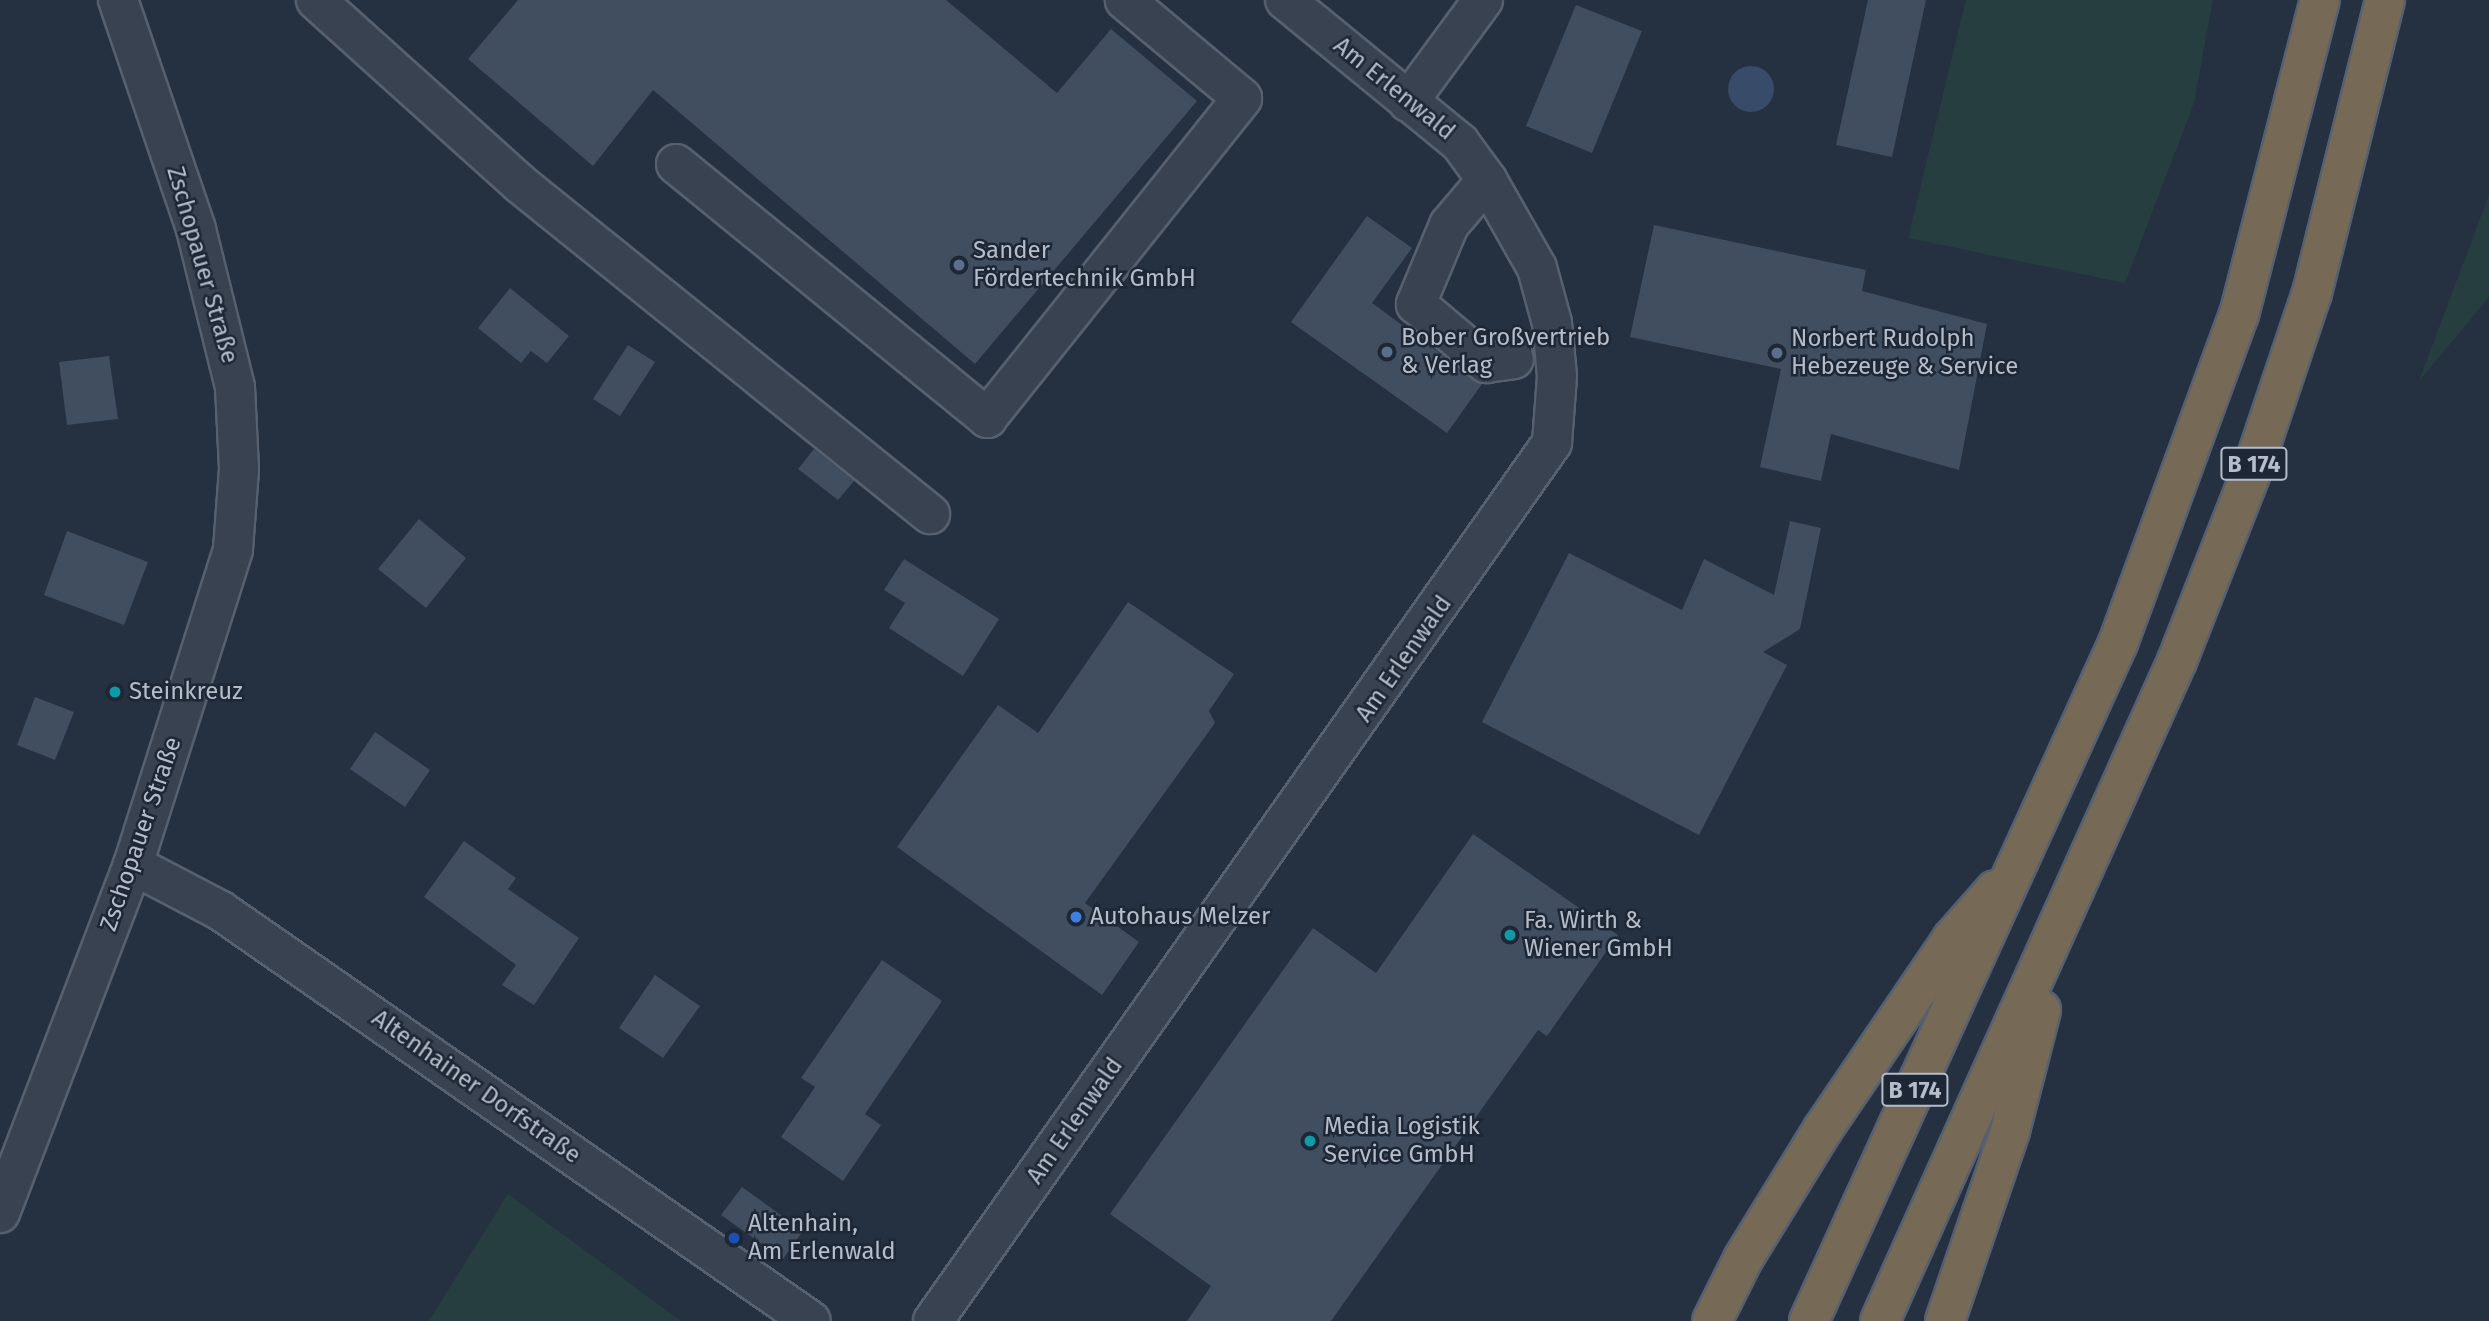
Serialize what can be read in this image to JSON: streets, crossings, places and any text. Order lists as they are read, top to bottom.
{
  "streets": {
    "highway": ["B 174"],
    "street": ["Am Erlenwald", "Zschopauer Straße", "Altenhainer Dorfstraße"]
  },
  "crossings": [
    ["Zschopauer Straße", "Altenhainer Dorfstraße"]
  ],
  "places": [
    "Sander Fördertechnik GmbH",
    "Bober Großvertrieb & Verlag",
    "Norbert Rudolph Hebezeuge & Service",
    "Steinkreuz",
    "Autohaus Melzer",
    "Fa. Wirth & Wiener GmbH",
    "Media Logistik Service GmbH",
    "Altenhain, Am Erlenwald"
  ]
}
